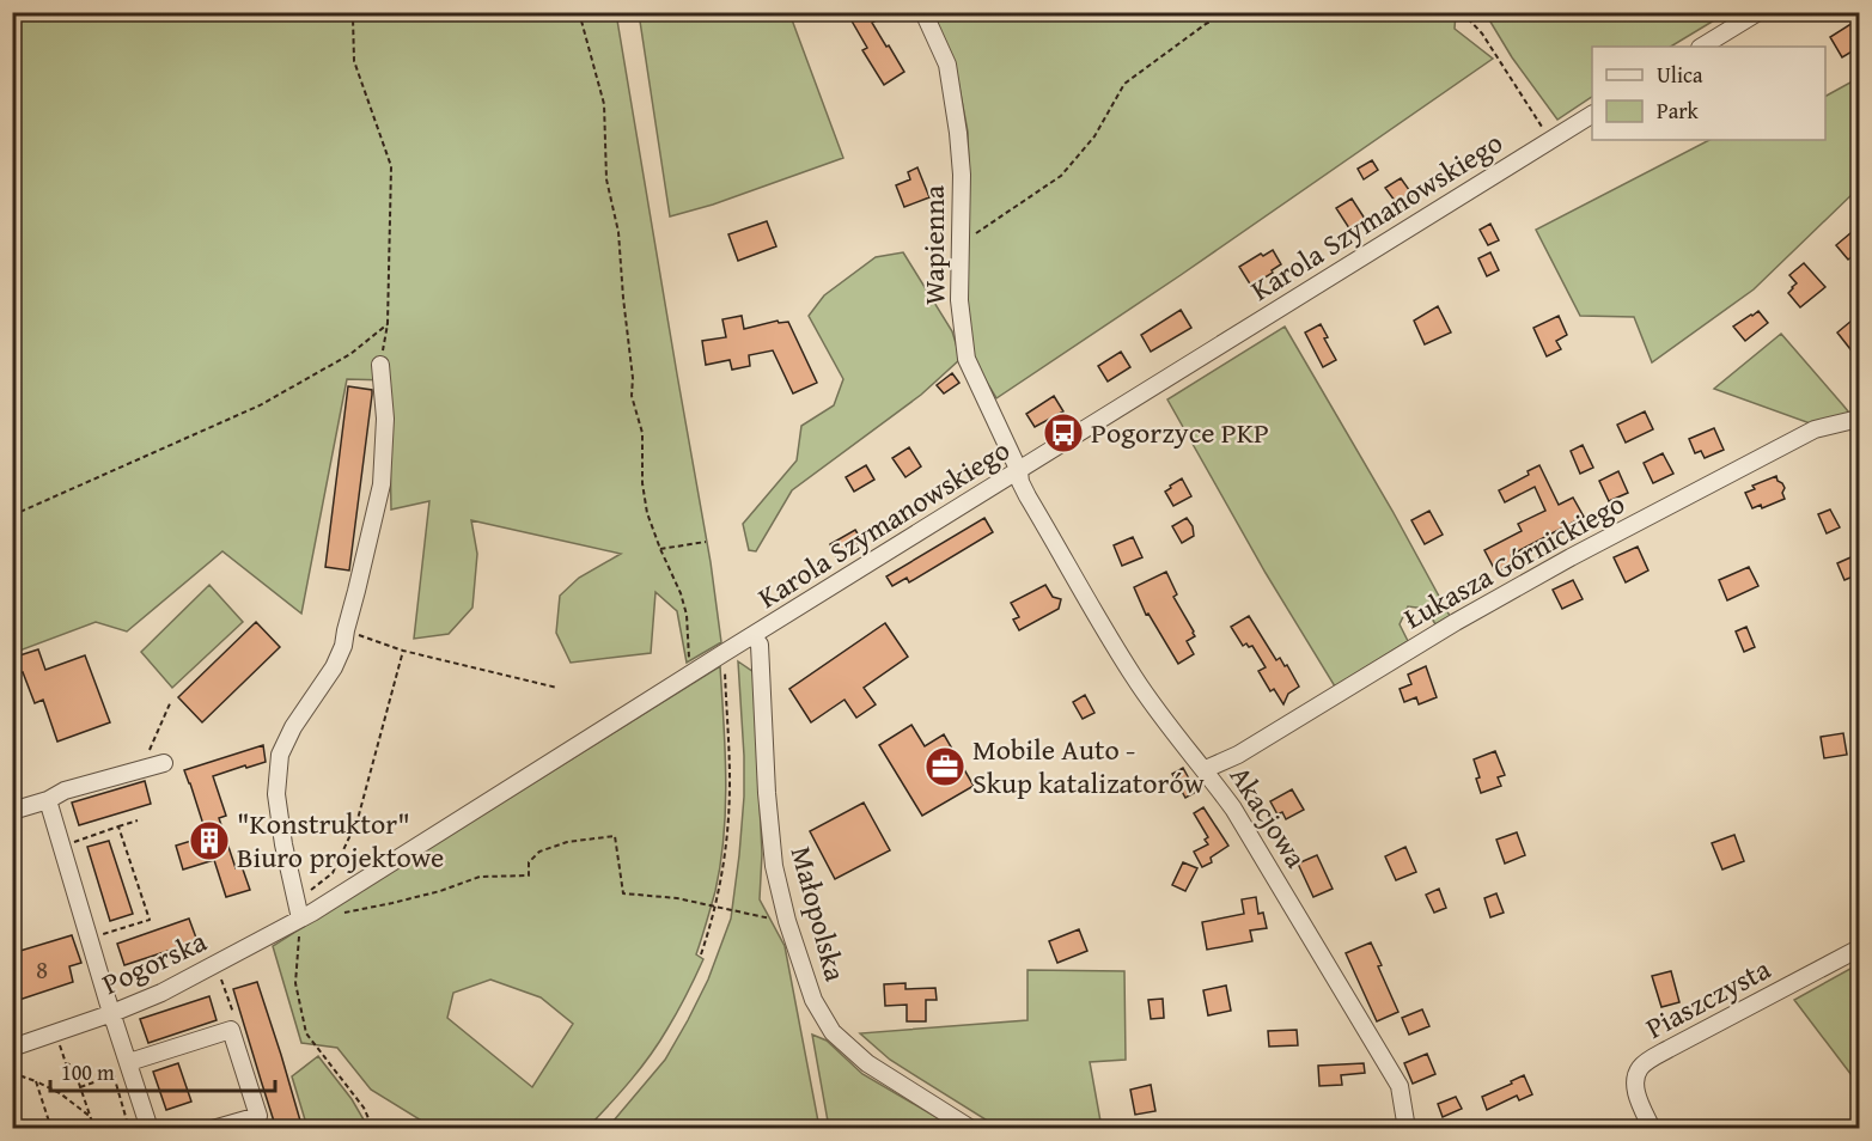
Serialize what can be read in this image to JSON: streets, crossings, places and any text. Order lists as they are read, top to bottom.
{
  "streets": {
    "street": [
      "Karola Szymanowskiego",
      "Wapienna",
      "Łukasza Górnickiego",
      "Akacjowa",
      "Małopolska",
      "Pogorska",
      "Piaszczysta"
    ]
  },
  "crossings": [
    ["Karola Szymanowskiego", "Wapienna"],
    ["Karola Szymanowskiego", "Akacjowa"],
    ["Karola Szymanowskiego", "Małopolska"],
    ["Karola Szymanowskiego", "Pogorska"],
    ["Wapienna", "Akacjowa"],
    ["Łukasza Górnickiego", "Akacjowa"]
  ],
  "places": {
    "bus stop": ["Pogorzyce PKP"],
    "office": ["Mobile Auto - Skup katalizatorów"],
    "building": ["\"Konstruktor\" Biuro projektowe"]
  },
  "house_numbers": ["8"],
  "legend": ["Ulica", "Park"],
  "scale_bar": "100 m"
}
